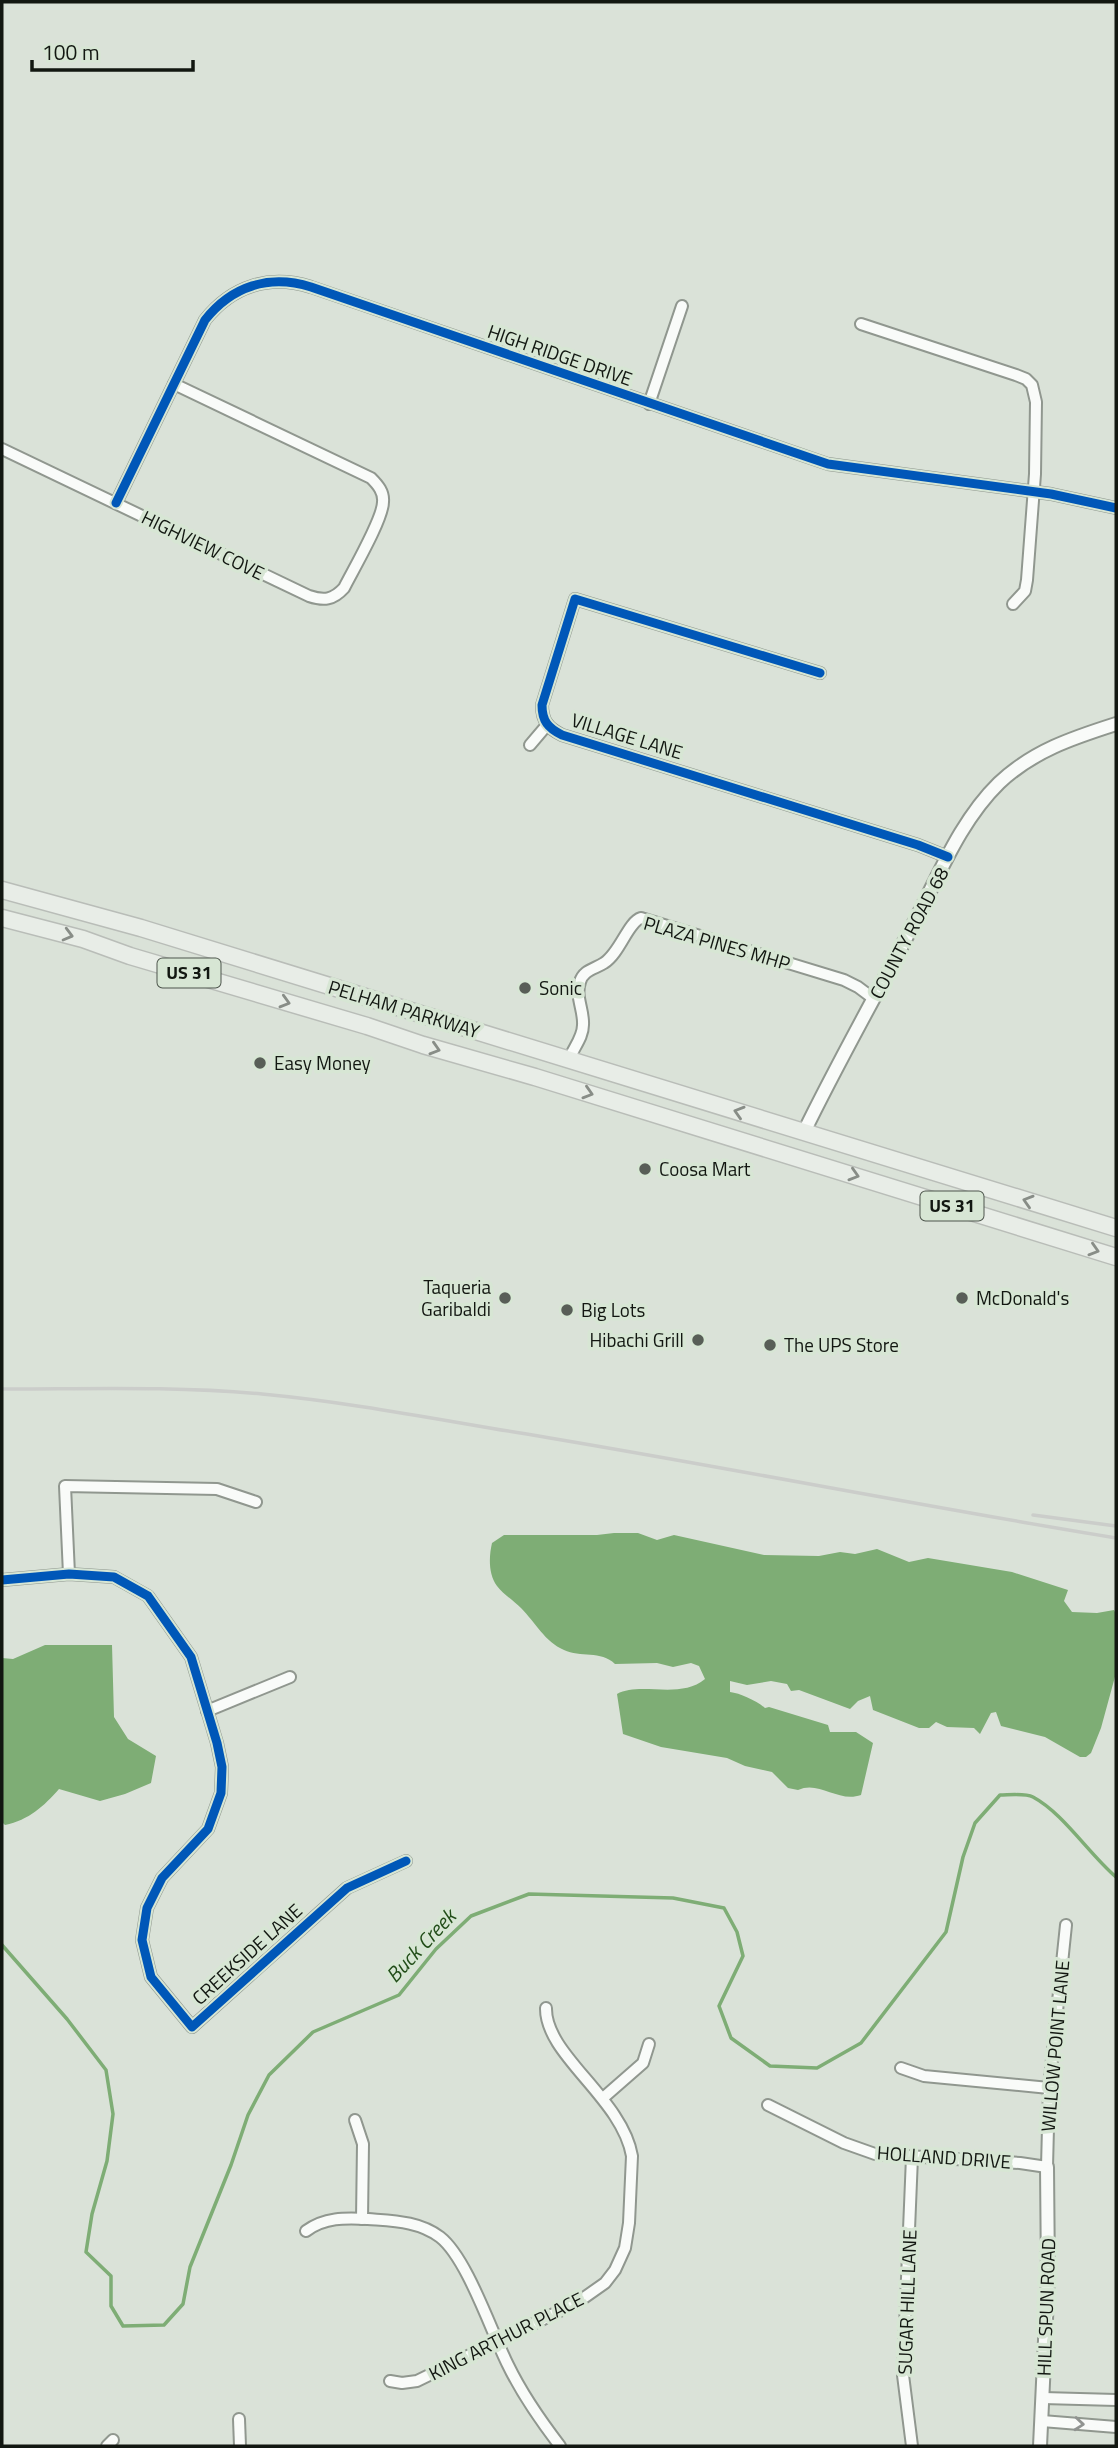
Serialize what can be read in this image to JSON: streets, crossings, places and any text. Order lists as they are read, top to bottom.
{
  "streets": {
    "main road": ["US 31", "PELHAM PARKWAY"],
    "street": [
      "HIGH RIDGE DRIVE",
      "HIGHVIEW COVE",
      "VILLAGE LANE",
      "COUNTY ROAD 68",
      "PLAZA PINES MHP",
      "CREEKSIDE LANE",
      "WILLOW POINT LANE",
      "HOLLAND DRIVE",
      "SUGAR HILL LANE",
      "HILL SPUN ROAD",
      "KING ARTHUR PLACE"
    ]
  },
  "crossings": [
    ["HIGH RIDGE DRIVE", "HIGHVIEW COVE"],
    ["VILLAGE LANE", "COUNTY ROAD 68"],
    ["COUNTY ROAD 68", "PLAZA PINES MHP"],
    ["COUNTY ROAD 68", "US 31"],
    ["COUNTY ROAD 68", "PELHAM PARKWAY"],
    ["PLAZA PINES MHP", "PELHAM PARKWAY"],
    ["US 31", "PELHAM PARKWAY"],
    ["WILLOW POINT LANE", "HOLLAND DRIVE"],
    ["WILLOW POINT LANE", "HILL SPUN ROAD"],
    ["HOLLAND DRIVE", "SUGAR HILL LANE"],
    ["HOLLAND DRIVE", "HILL SPUN ROAD"]
  ],
  "water": ["Buck Creek"],
  "places": [
    "Sonic",
    "Easy Money",
    "Coosa Mart",
    "Taqueria Garibaldi",
    "McDonald's",
    "Big Lots",
    "Hibachi Grill",
    "The UPS Store"
  ],
  "scale_bar": "100 m"
}
